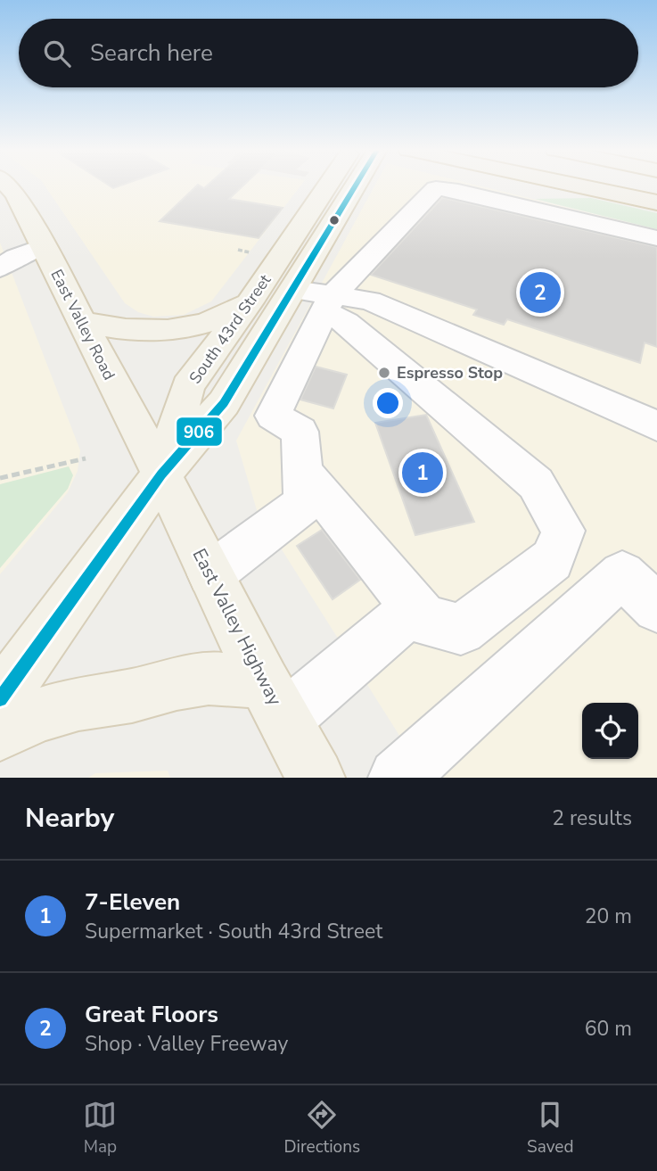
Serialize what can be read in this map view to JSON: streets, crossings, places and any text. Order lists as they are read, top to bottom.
{
  "streets": {
    "main road": ["East Valley Road", "South 43rd Street", "East Valley Highway"]
  },
  "crossings": [
    ["East Valley Road", "South 43rd Street"],
    ["East Valley Road", "East Valley Highway"],
    ["South 43rd Street", "East Valley Highway"]
  ],
  "places": ["Espresso Stop"],
  "lines": ["transit line 906"],
  "page": {
    "search": "Search here",
    "pins": ["2", "1"],
    "heading": ["Nearby", "2 results"],
    "list": [
      {
        "mark": "1",
        "name": "7-Eleven",
        "note": "Supermarket · South 43rd Street",
        "value": "20 m"
      },
      {
        "mark": "2",
        "name": "Great Floors",
        "note": "Shop · Valley Freeway",
        "value": "60 m"
      }
    ],
    "nav": ["Map", "Directions", "Saved"]
  }
}
